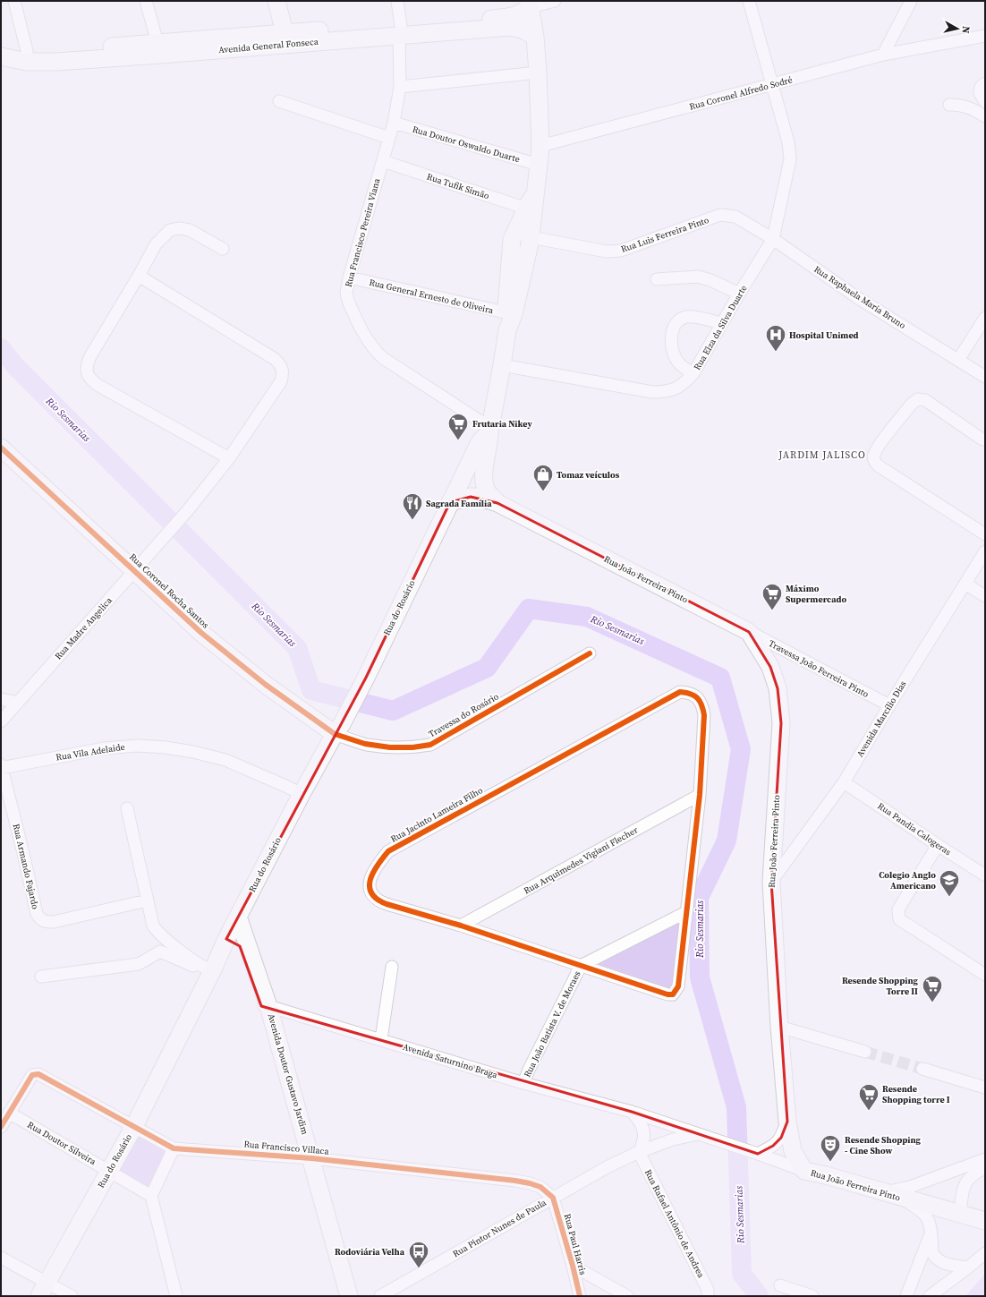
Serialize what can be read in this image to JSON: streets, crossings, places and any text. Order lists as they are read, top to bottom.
{
  "streets": {
    "main road": [
      "Avenida General Fonseca",
      "Rua João Ferreira Pinto",
      "Rua Coronel Rocha Santos",
      "Rua do Rosário",
      "Avenida Doutor Gustavo Jardim"
    ],
    "street": [
      "Rua Coronel Alfredo Sodré",
      "Rua Doutor Oswaldo Duarte",
      "Rua Tufik Simão",
      "Rua Francisco Pereira Viana",
      "Rua Luis Ferreira Pinto",
      "Rua General Ernesto de Oliveira",
      "Rua Raphaela Maria Bruno",
      "Rua Elza da Silva Duarte",
      "Rua Madre Angelica",
      "Travessa João Ferreira Pinto",
      "Travessa do Rosário",
      "Avenida Marcílio Dias",
      "Rua Vila Adelaide",
      "Rua Jacinto Lameira Filho",
      "Rua Pandia Calogeras",
      "Rua Arquimedes Vigiani Flecher",
      "Rua Armando Fajardo",
      "Rua João Batista V. de Moraes",
      "Avenida Saturnino Braga",
      "Rua Doutor Silveira",
      "Rua Francisco Villaca",
      "Rua Rafael Antônio de Andrea",
      "Rua Pintor Nunes de Paula",
      "Rua Paul Harris"
    ]
  },
  "crossings": [
    ["Avenida General Fonseca", "Rua Francisco Pereira Viana"],
    ["Rua Coronel Alfredo Sodré", "Rua Elza da Silva Duarte"],
    ["Rua Doutor Oswaldo Duarte", "Rua Francisco Pereira Viana"],
    ["Rua Tufik Simão", "Rua Francisco Pereira Viana"],
    ["Rua Francisco Pereira Viana", "Rua General Ernesto de Oliveira"],
    ["Rua Francisco Pereira Viana", "Rua do Rosário"],
    ["Rua Luis Ferreira Pinto", "Rua Raphaela Maria Bruno"],
    ["Rua Raphaela Maria Bruno", "Rua Elza da Silva Duarte"],
    ["Rua João Ferreira Pinto", "Travessa João Ferreira Pinto"],
    ["Rua João Ferreira Pinto", "Avenida Marcílio Dias"],
    ["Rua João Ferreira Pinto", "Avenida Saturnino Braga"],
    ["Rua Coronel Rocha Santos", "Rua do Rosário"],
    ["Rua Coronel Rocha Santos", "Rua Madre Angelica"],
    ["Rua Coronel Rocha Santos", "Travessa do Rosário"],
    ["Rua do Rosário", "Travessa do Rosário"],
    ["Rua do Rosário", "Rua Vila Adelaide"],
    ["Rua do Rosário", "Avenida Doutor Gustavo Jardim"],
    ["Rua do Rosário", "Rua Doutor Silveira"],
    ["Rua do Rosário", "Rua Francisco Villaca"],
    ["Travessa João Ferreira Pinto", "Avenida Marcílio Dias"],
    ["Avenida Marcílio Dias", "Rua Pandia Calogeras"],
    ["Rua Vila Adelaide", "Rua Armando Fajardo"],
    ["Rua Jacinto Lameira Filho", "Rua Arquimedes Vigiani Flecher"],
    ["Rua Jacinto Lameira Filho", "Rua João Batista V. de Moraes"],
    ["Rua João Batista V. de Moraes", "Avenida Saturnino Braga"],
    ["Avenida Saturnino Braga", "Avenida Doutor Gustavo Jardim"],
    ["Avenida Saturnino Braga", "Rua Pintor Nunes de Paula"],
    ["Avenida Doutor Gustavo Jardim", "Rua Francisco Villaca"],
    ["Rua Doutor Silveira", "Rua Francisco Villaca"],
    ["Rua Francisco Villaca", "Rua Pintor Nunes de Paula"],
    ["Rua Francisco Villaca", "Rua Paul Harris"],
    ["Rua Rafael Antônio de Andrea", "Rua Pintor Nunes de Paula"],
    ["Rua Pintor Nunes de Paula", "Rua Paul Harris"]
  ],
  "districts": ["JARDIM JALISCO"],
  "water": ["Rio Sesmarias"],
  "places": {
    "hospital": ["Hospital Unimed"],
    "supermarket": [
      "Frutaria Nikey",
      "Máximo Supermercado",
      "Resende Shopping Torre II",
      "Resende Shopping torre I"
    ],
    "shop": ["Tomaz veículos"],
    "restaurant": ["Sagrada Família"],
    "school or university": ["Colegio Anglo Americano"],
    "theatre": ["Resende Shopping - Cine Show"],
    "bus stop": ["Rodoviária Velha"]
  },
  "north": "right"
}
